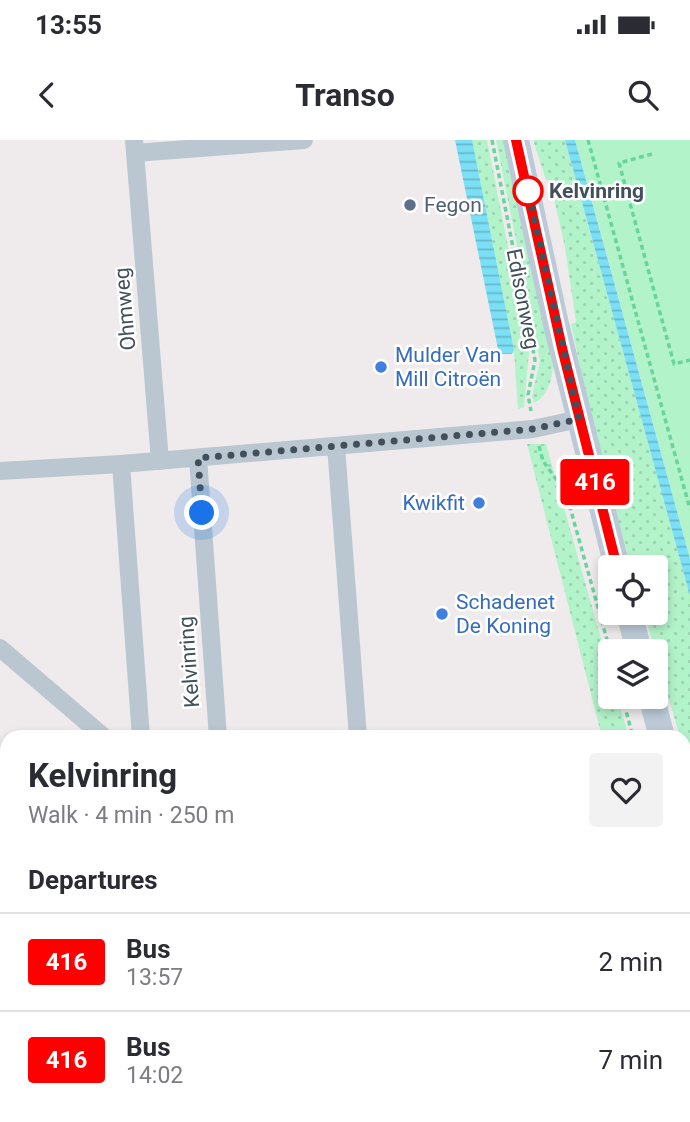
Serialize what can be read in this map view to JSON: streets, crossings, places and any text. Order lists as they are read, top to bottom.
{
  "streets": {
    "street": ["Edisonweg", "Ohmweg", "Kelvinring"]
  },
  "places": [
    "Kelvinring",
    "Fegon",
    "Mulder Van Mill Citroën",
    "Kwikfit",
    "Schadenet De Koning"
  ],
  "lines": ["bus line 416"],
  "page": {
    "status": "13:55",
    "header": "Transo",
    "on_map": "416",
    "heading": [
      ["Kelvinring", "Walk · 4 min · 250 m"],
      "Departures"
    ],
    "list": [
      {
        "mark": "416",
        "name": "Bus",
        "note": "13:57",
        "value": "2 min"
      },
      {
        "mark": "416",
        "name": "Bus",
        "note": "14:02",
        "value": "7 min"
      }
    ]
  }
}
